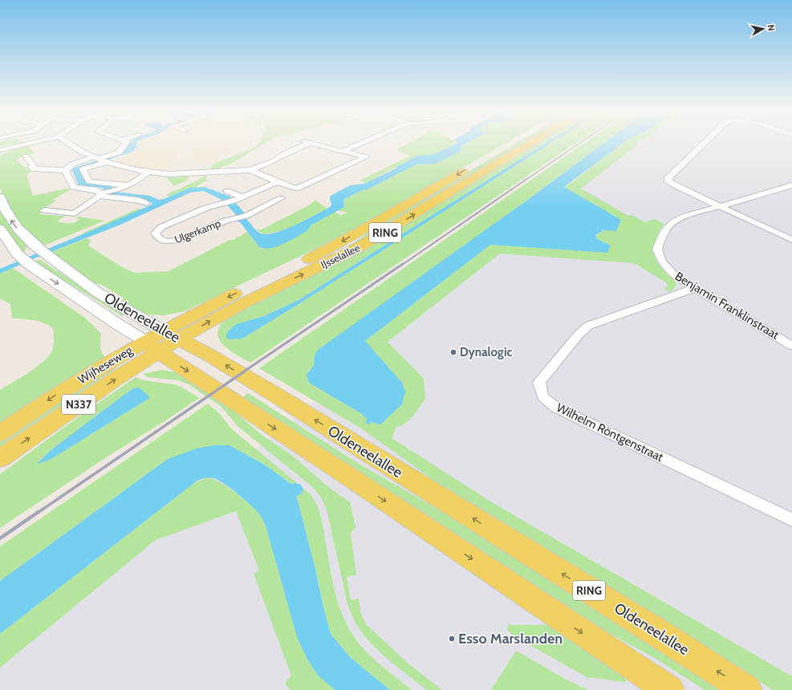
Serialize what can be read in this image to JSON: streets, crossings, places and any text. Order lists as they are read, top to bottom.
{
  "streets": {
    "main road": [
      "RING",
      "IJsselallee",
      "Oldeneelallee",
      "Wijheseweg",
      "N337"
    ],
    "street": ["Ulgerkamp", "Benjamin Franklinstraat", "Wilhelm Röntgenstraat"]
  },
  "crossings": [
    ["IJsselallee", "Oldeneelallee"],
    ["IJsselallee", "Wijheseweg"],
    ["Benjamin Franklinstraat", "Wilhelm Röntgenstraat"],
    ["Oldeneelallee", "Wijheseweg"]
  ],
  "places": ["Dynalogic", "Esso Marslanden"],
  "north": "right"
}
